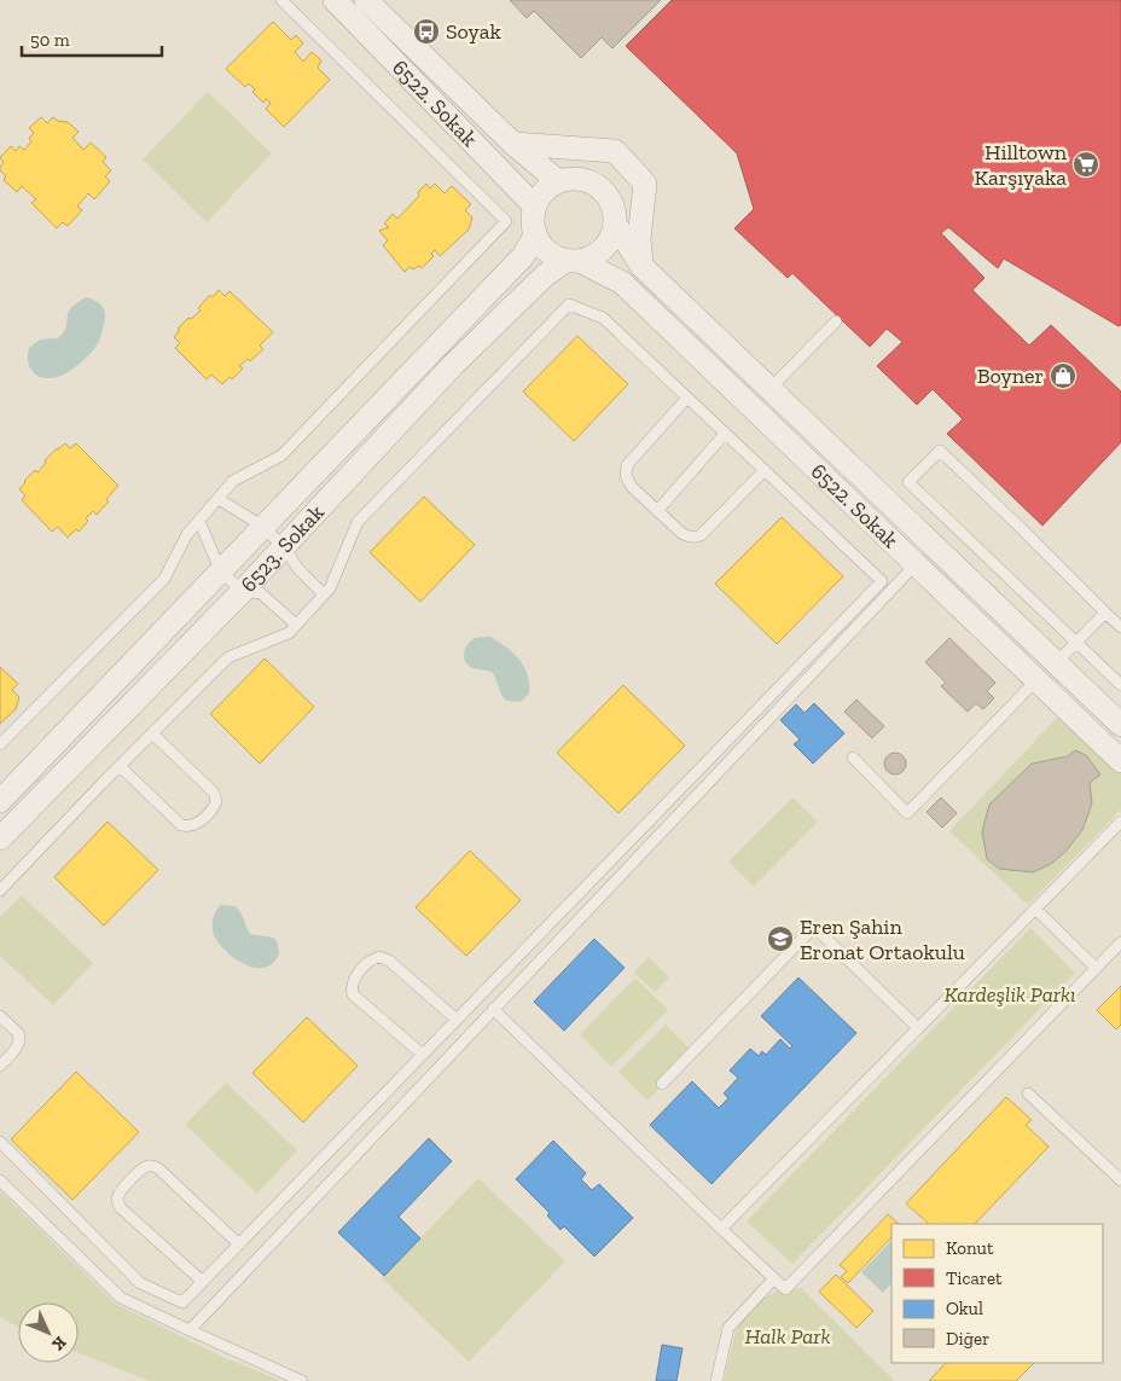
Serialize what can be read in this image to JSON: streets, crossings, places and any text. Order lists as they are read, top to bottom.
{
  "streets": {
    "street": ["6522. Sokak", "6523. Sokak"]
  },
  "crossings": [
    ["6522. Sokak", "6523. Sokak"]
  ],
  "parks": ["Kardeşlik Parkı", "Halk Park"],
  "places": {
    "bus stop": ["Soyak"],
    "supermarket": ["Hilltown Karşıyaka"],
    "shop": ["Boyner"],
    "school or university": ["Eren Şahin Eronat Ortaokulu"]
  },
  "legend": [
    "Konut",
    "Ticaret",
    "Okul",
    "Diğer"
  ],
  "scale_bar": "50 m",
  "north": "bottom right"
}
